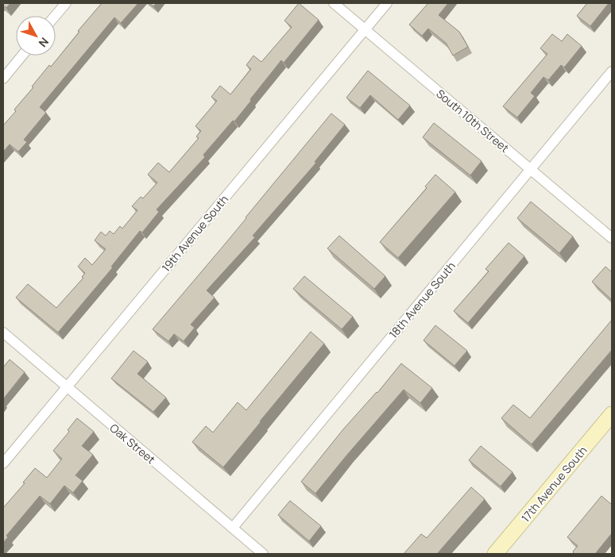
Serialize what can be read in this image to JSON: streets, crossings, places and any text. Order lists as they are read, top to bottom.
{
  "streets": {
    "street": [
      "South 10th Street",
      "19th Avenue South",
      "18th Avenue South",
      "Oak Street",
      "17th Avenue South"
    ]
  },
  "crossings": [
    ["South 10th Street", "19th Avenue South"],
    ["South 10th Street", "18th Avenue South"],
    ["19th Avenue South", "Oak Street"],
    ["18th Avenue South", "Oak Street"]
  ],
  "north": "bottom right"
}
